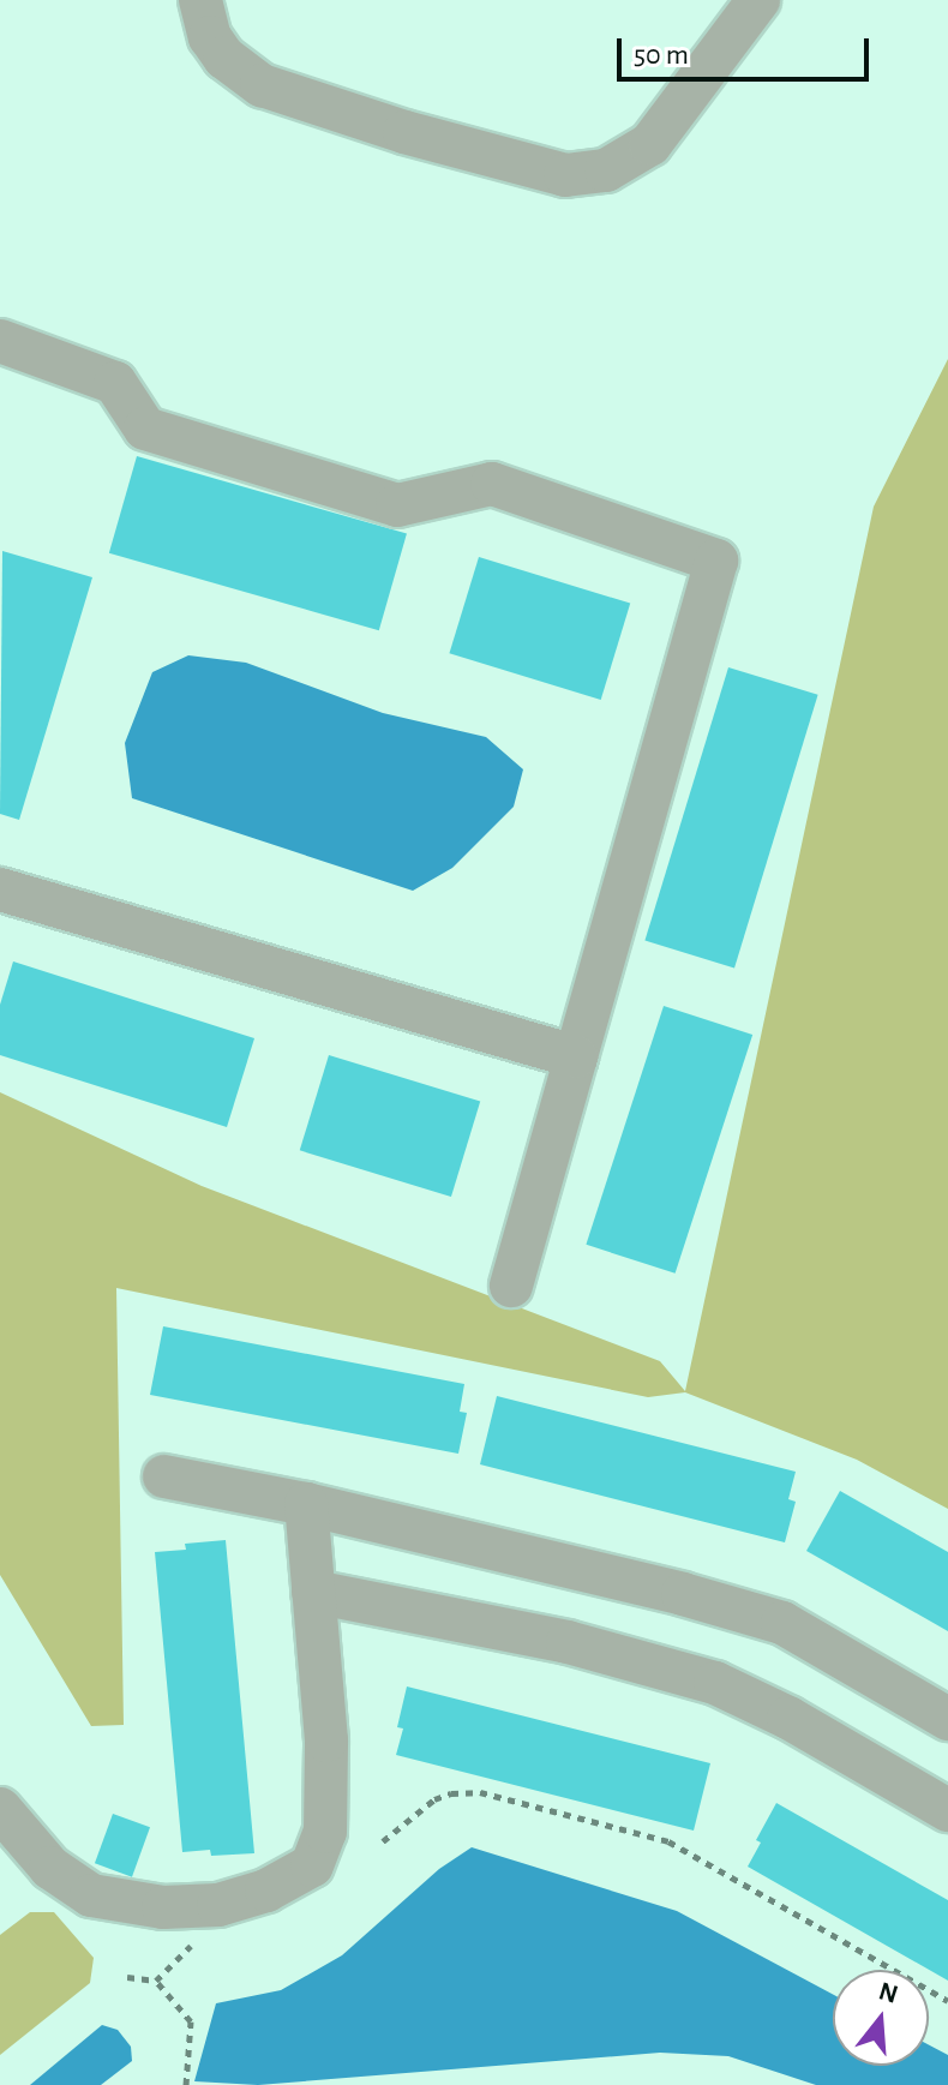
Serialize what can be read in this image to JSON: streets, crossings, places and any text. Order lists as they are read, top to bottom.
{
  "scale_bar": "50 m",
  "north": "top"
}
